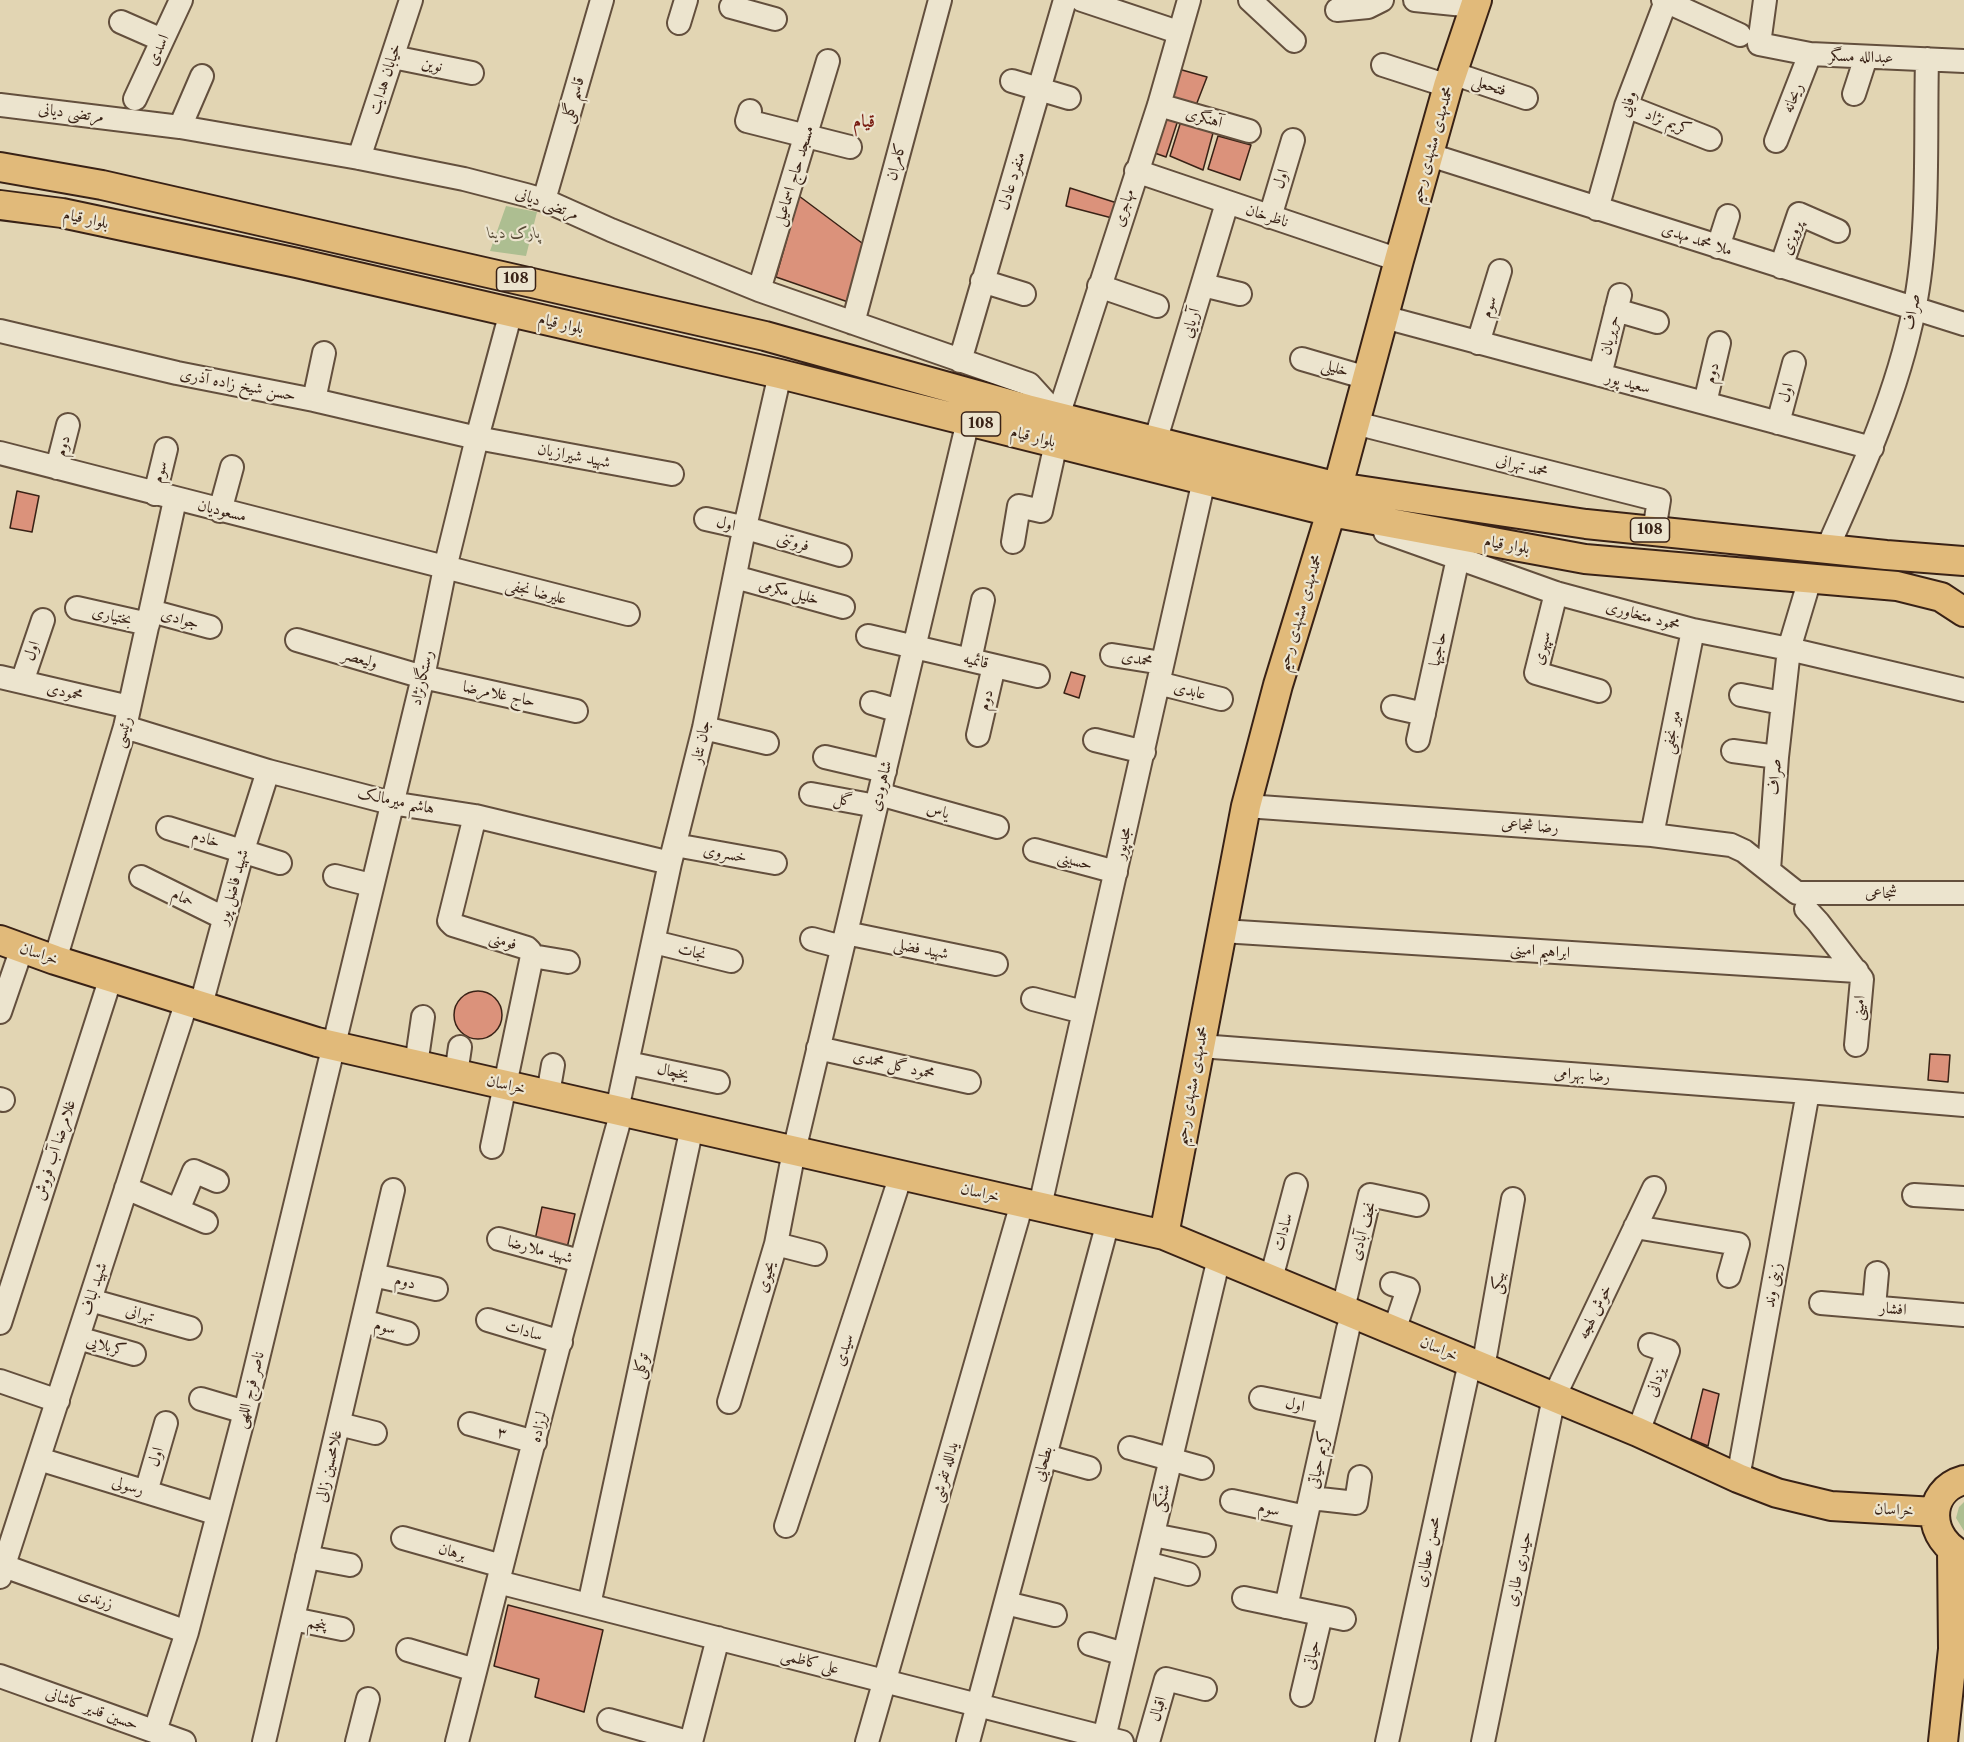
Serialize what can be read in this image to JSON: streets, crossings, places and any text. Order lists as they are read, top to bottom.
{
  "streets": {
    "main road": [
      "محمدمهدی مشهدی رحیم",
      "بلوار قیام",
      "108",
      "خراسان"
    ],
    "street": [
      "اسدی",
      "عبدالله مسگر",
      "نوین",
      "خیابان‌ هدایت",
      "فتحعلی",
      "ریحانه",
      "قاسم گلی",
      "وفایی",
      "مرتضی دیانی",
      "آهنگری",
      "کریم نژاد",
      "کامران",
      "مسجد حاج اسماعیل",
      "اول",
      "منفرد عادل",
      "مهاجری",
      "ناظرخان",
      "پرویزی",
      "ملا محمد مهدی",
      "سوم",
      "صراف",
      "آریایی",
      "حریریان",
      "خلیلی",
      "دوم",
      "سعید پور",
      "حسن شیخ زاده آذری",
      "شهید شیرازیان",
      "محمد تهرانی",
      "مسعودیان",
      "فروتنی",
      "علیرضا نجفی",
      "خلیل مکرمی",
      "بختیاری",
      "محمود متخاوری",
      "جوادی",
      "سپهری",
      "حاجیها",
      "ولیعصر",
      "محمدی",
      "قائمیه",
      "رستگارنژاد",
      "عابدی",
      "محمودی",
      "حاج غلامرضا",
      "رئیسی",
      "میر نجفی",
      "جان نثار",
      "شاهرودی",
      "گل",
      "هاشم میرمالک",
      "یاس",
      "رضا شجاعی",
      "خادم",
      "مجدپور",
      "خسروی",
      "حسینی",
      "شهید فاضل پور",
      "شجاعی",
      "حمام",
      "فومنی",
      "شهید فضلی",
      "ابراهیم امینی",
      "نجات",
      "امینی",
      "محمود گل محمدی",
      "یخچال",
      "رضا بهرامی",
      "غلامرضا آب فروش",
      "نجف آبادی",
      "سادات",
      "شهید ملارضا",
      "یحیوی",
      "بیکی",
      "زینی وند",
      "شهید لباف",
      "افشار",
      "خوش لهجه",
      "تهرانی",
      "کربلایی",
      "سیدی",
      "توکلی",
      "یزدانی",
      "ناصر فرج اللهی",
      "لرزاده",
      "۳",
      "کریم حیاتی",
      "بطحایی",
      "غلامحسین زالی",
      "یدالله تفرشی",
      "رسولی",
      "شنگی",
      "برهان",
      "محسن عطاری",
      "حیدری طاری",
      "زرندی",
      "پنجم",
      "حیاتی",
      "علی کاظمی",
      "حسین قدیر کاشانی",
      "اقبال"
    ]
  },
  "crossings": [
    ["عبدالله مسگر", "ریحانه"],
    ["عبدالله مسگر", "وفایی"],
    ["عبدالله مسگر", "صراف"],
    ["نوین", "خیابان‌ هدایت"],
    ["خیابان‌ هدایت", "مرتضی دیانی"],
    ["فتحعلی", "محمدمهدی مشهدی رحیم"],
    ["قاسم گلی", "مرتضی دیانی"],
    ["وفایی", "کریم نژاد"],
    ["وفایی", "ملا محمد مهدی"],
    ["مرتضی دیانی", "کامران"],
    ["مرتضی دیانی", "مسجد حاج اسماعیل"],
    ["مرتضی دیانی", "منفرد عادل"],
    ["مرتضی دیانی", "مهاجری"],
    ["مرتضی دیانی", "بلوار قیام"],
    ["آهنگری", "مهاجری"],
    ["محمدمهدی مشهدی رحیم", "ناظرخان"],
    ["محمدمهدی مشهدی رحیم", "بلوار قیام"],
    ["محمدمهدی مشهدی رحیم", "ملا محمد مهدی"],
    ["محمدمهدی مشهدی رحیم", "خلیلی"],
    ["محمدمهدی مشهدی رحیم", "سعید پور"],
    ["محمدمهدی مشهدی رحیم", "محمد تهرانی"],
    ["محمدمهدی مشهدی رحیم", "محمود متخاوری"],
    ["محمدمهدی مشهدی رحیم", "رضا شجاعی"],
    ["محمدمهدی مشهدی رحیم", "ابراهیم امینی"],
    ["محمدمهدی مشهدی رحیم", "خراسان"],
    ["محمدمهدی مشهدی رحیم", "رضا بهرامی"],
    ["اول", "ناظرخان"],
    ["اول", "سعید پور"],
    ["اول", "فروتنی"],
    ["اول", "محمودی"],
    ["اول", "جان نثار"],
    ["اول", "کریم حیاتی"],
    ["اول", "رسولی"],
    ["مهاجری", "ناظرخان"],
    ["مهاجری", "بلوار قیام"],
    ["ناظرخان", "آریایی"],
    ["بلوار قیام", "صراف"],
    ["بلوار قیام", "آریایی"],
    ["بلوار قیام", "محمد تهرانی"],
    ["بلوار قیام", "محمود متخاوری"],
    ["بلوار قیام", "رستگارنژاد"],
    ["بلوار قیام", "جان نثار"],
    ["بلوار قیام", "شاهرودی"],
    ["بلوار قیام", "مجدپور"],
    ["پرویزی", "ملا محمد مهدی"],
    ["ملا محمد مهدی", "صراف"],
    ["سوم", "سعید پور"],
    ["سوم", "مسعودیان"],
    ["سوم", "رئیسی"],
    ["سوم", "کریم حیاتی"],
    ["سوم", "غلامحسین زالی"],
    ["صراف", "سعید پور"],
    ["صراف", "محمود متخاوری"],
    ["صراف", "رضا شجاعی"],
    ["حریریان", "سعید پور"],
    ["دوم", "سعید پور"],
    ["دوم", "مسعودیان"],
    ["دوم", "قائمیه"],
    ["دوم", "غلامحسین زالی"],
    ["حسن شیخ زاده آذری", "شهید شیرازیان"],
    ["حسن شیخ زاده آذری", "رستگارنژاد"],
    ["شهید شیرازیان", "رستگارنژاد"],
    ["مسعودیان", "علیرضا نجفی"],
    ["مسعودیان", "رستگارنژاد"],
    ["مسعودیان", "رئیسی"],
    ["فروتنی", "جان نثار"],
    ["علیرضا نجفی", "رستگارنژاد"],
    ["خلیل مکرمی", "جان نثار"],
    ["بختیاری", "جوادی"],
    ["بختیاری", "رئیسی"],
    ["محمود متخاوری", "سپهری"],
    ["محمود متخاوری", "حاجیها"],
    ["محمود متخاوری", "میر نجفی"],
    ["جوادی", "رئیسی"],
    ["ولیعصر", "رستگارنژاد"],
    ["ولیعصر", "حاج غلامرضا"],
    ["محمدی", "عابدی"],
    ["محمدی", "مجدپور"],
    ["قائمیه", "شاهرودی"],
    ["رستگارنژاد", "حاج غلامرضا"],
    ["رستگارنژاد", "هاشم میرمالک"],
    ["رستگارنژاد", "خراسان"],
    ["رستگارنژاد", "ناصر فرج اللهی"],
    ["عابدی", "مجدپور"],
    ["محمودی", "رئیسی"],
    ["محمودی", "هاشم میرمالک"],
    ["رئیسی", "هاشم میرمالک"],
    ["رئیسی", "خراسان"],
    ["میر نجفی", "رضا شجاعی"],
    ["جان نثار", "هاشم میرمالک"],
    ["جان نثار", "خسروی"],
    ["جان نثار", "نجات"],
    ["جان نثار", "خراسان"],
    ["جان نثار", "یخچال"],
    ["جان نثار", "لرزاده"],
    ["شاهرودی", "گل"],
    ["شاهرودی", "یاس"],
    ["شاهرودی", "شهید فضلی"],
    ["شاهرودی", "خراسان"],
    ["شاهرودی", "محمود گل محمدی"],
    ["شاهرودی", "یحیوی"],
    ["گل", "یاس"],
    ["هاشم میرمالک", "خسروی"],
    ["هاشم میرمالک", "شهید فاضل پور"],
    ["هاشم میرمالک", "فومنی"],
    ["رضا شجاعی", "شجاعی"],
    ["رضا شجاعی", "ابراهیم امینی"],
    ["رضا شجاعی", "امینی"],
    ["خادم", "شهید فاضل پور"],
    ["مجدپور", "حسینی"],
    ["مجدپور", "خراسان"],
    ["مجدپور", "یدالله تفرشی"],
    ["شهید فاضل پور", "حمام"],
    ["شهید فاضل پور", "خراسان"],
    ["شهید فاضل پور", "شهید لباف"],
    ["فومنی", "خراسان"],
    ["ابراهیم امینی", "امینی"],
    ["خراسان", "غلامرضا آب فروش"],
    ["خراسان", "نجف آبادی"],
    ["خراسان", "سادات"],
    ["خراسان", "یحیوی"],
    ["خراسان", "بیکی"],
    ["خراسان", "زینی وند"],
    ["خراسان", "شهید لباف"],
    ["خراسان", "خوش لهجه"],
    ["خراسان", "سیدی"],
    ["خراسان", "توکلی"],
    ["خراسان", "یزدانی"],
    ["خراسان", "ناصر فرج اللهی"],
    ["خراسان", "لرزاده"],
    ["خراسان", "کریم حیاتی"],
    ["خراسان", "بطحایی"],
    ["خراسان", "یدالله تفرشی"],
    ["خراسان", "شنگی"],
    ["خراسان", "محسن عطاری"],
    ["خراسان", "حیدری طاری"],
    ["رضا بهرامی", "زینی وند"],
    ["نجف آبادی", "کریم حیاتی"],
    ["سادات", "لرزاده"],
    ["شهید ملارضا", "لرزاده"],
    ["بیکی", "محسن عطاری"],
    ["شهید لباف", "تهرانی"],
    ["شهید لباف", "کربلایی"],
    ["شهید لباف", "رسولی"],
    ["شهید لباف", "زرندی"],
    ["خوش لهجه", "حیدری طاری"],
    ["توکلی", "علی کاظمی"],
    ["ناصر فرج اللهی", "رسولی"],
    ["ناصر فرج اللهی", "زرندی"],
    ["ناصر فرج اللهی", "حسین قدیر کاشانی"],
    ["لرزاده", "۳"],
    ["لرزاده", "برهان"],
    ["لرزاده", "علی کاظمی"],
    ["بطحایی", "علی کاظمی"],
    ["غلامحسین زالی", "پنجم"],
    ["یدالله تفرشی", "علی کاظمی"],
    ["شنگی", "علی کاظمی"],
    ["برهان", "علی کاظمی"]
  ],
  "districts": ["قیام"],
  "parks": ["پارک دینا"]
}
